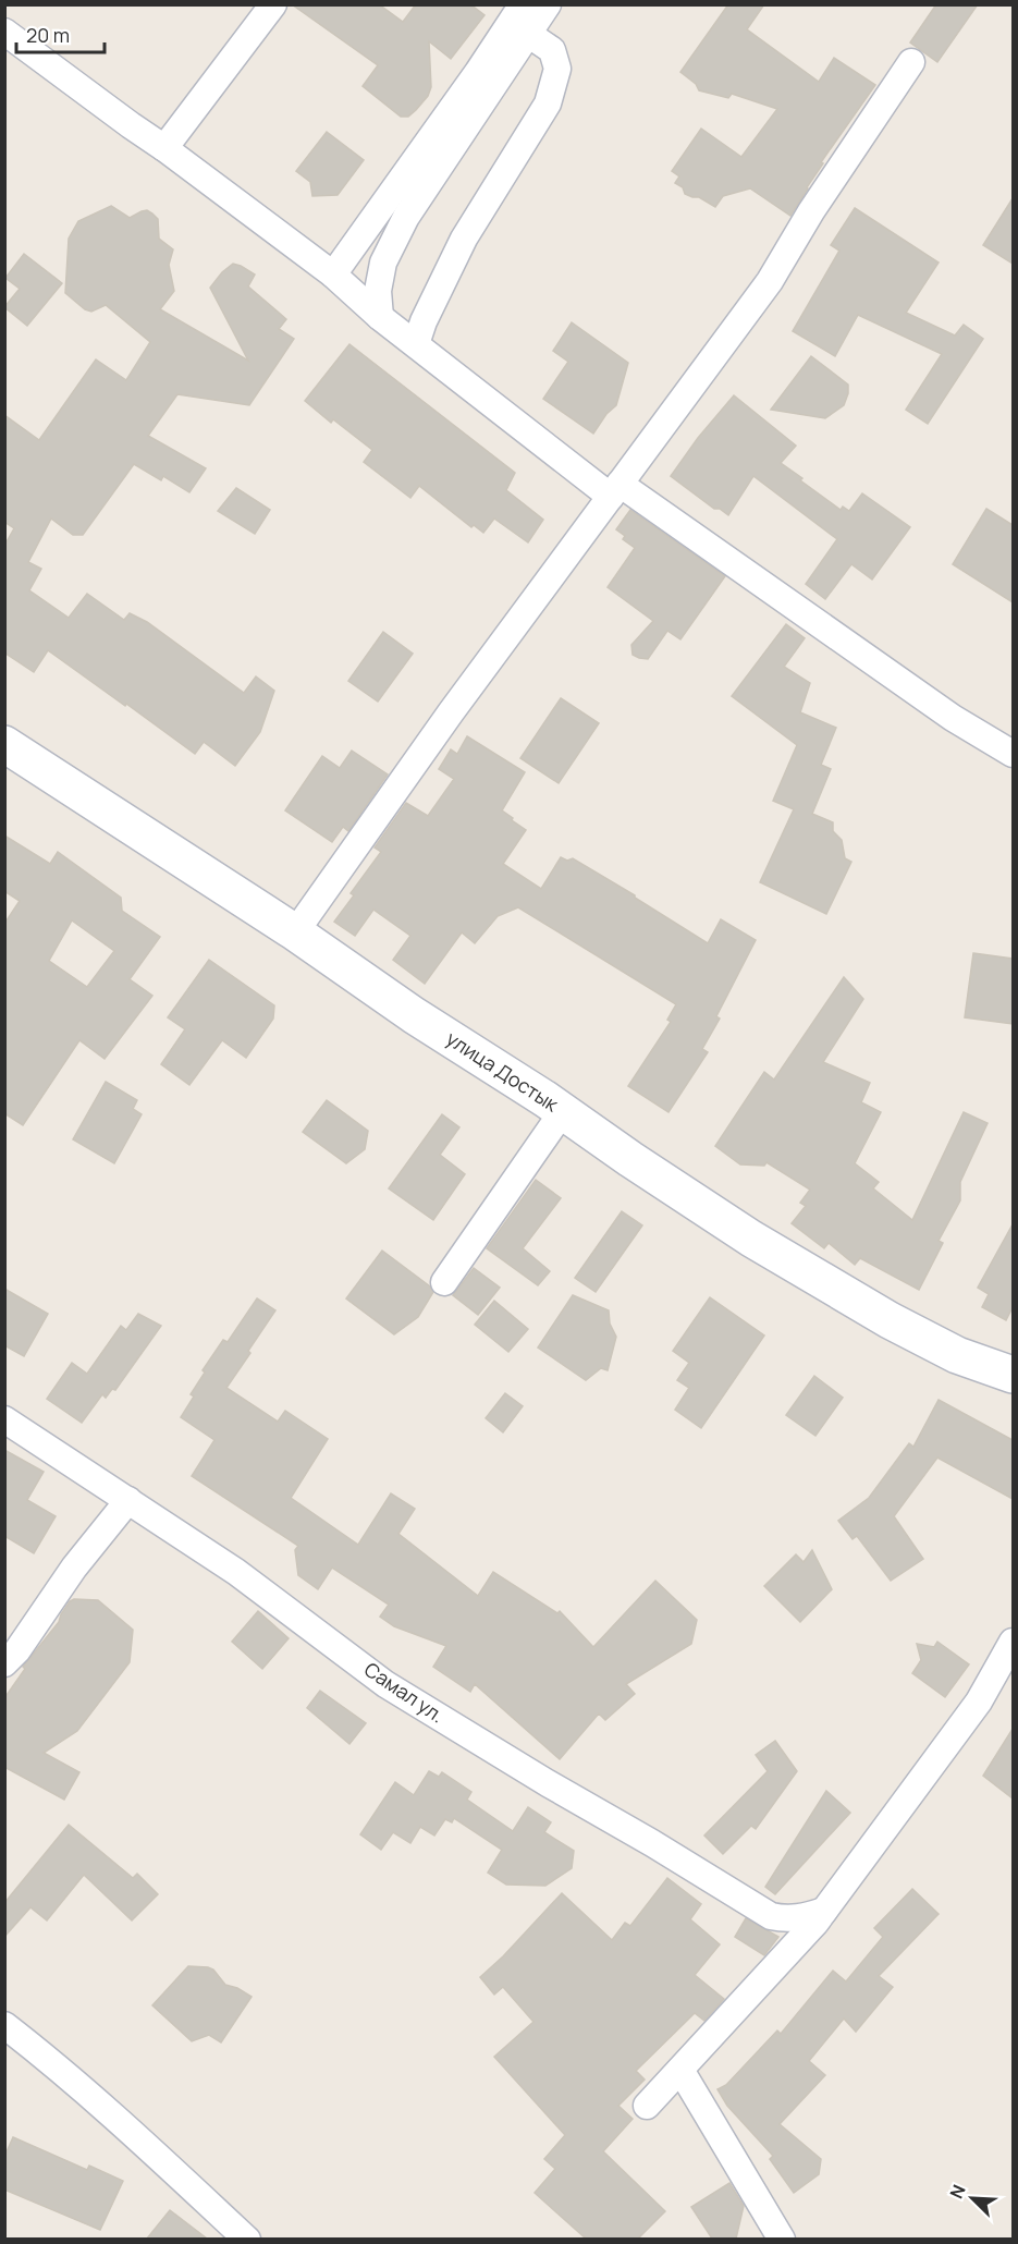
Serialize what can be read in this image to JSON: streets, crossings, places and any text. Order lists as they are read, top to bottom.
{
  "streets": {
    "main road": ["улица Достык"],
    "street": ["Самал ул."]
  },
  "scale_bar": "20 m",
  "north": "top left"
}
